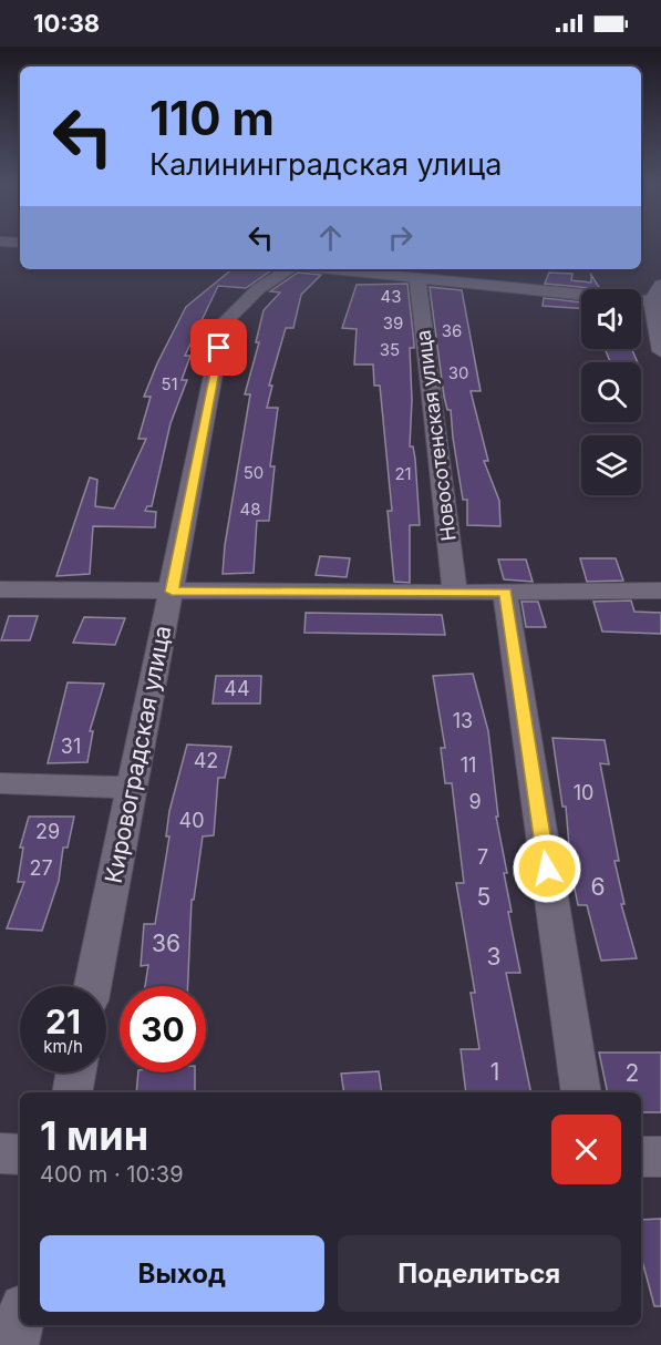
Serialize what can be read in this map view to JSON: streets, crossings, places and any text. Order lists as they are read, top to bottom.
{
  "streets": {
    "street": ["Новосотенская улица", "Кировоградская улица"]
  },
  "house_numbers": [
    "43",
    "39",
    "36",
    "35",
    "30",
    "51",
    "50",
    "21",
    "48",
    "44",
    "13",
    "31",
    "42",
    "11",
    "10",
    "9",
    "40",
    "29",
    "7",
    "27",
    "6",
    "5",
    "36",
    "3",
    "1",
    "2"
  ],
  "page": {
    "status": "10:38",
    "turn": ["110 m", "Калининградская улица"],
    "speed": "21 km/h",
    "limit": "30",
    "heading": ["1 мин", "400 m · 10:39"],
    "buttons": ["Выход", "Поделиться"]
  }
}
